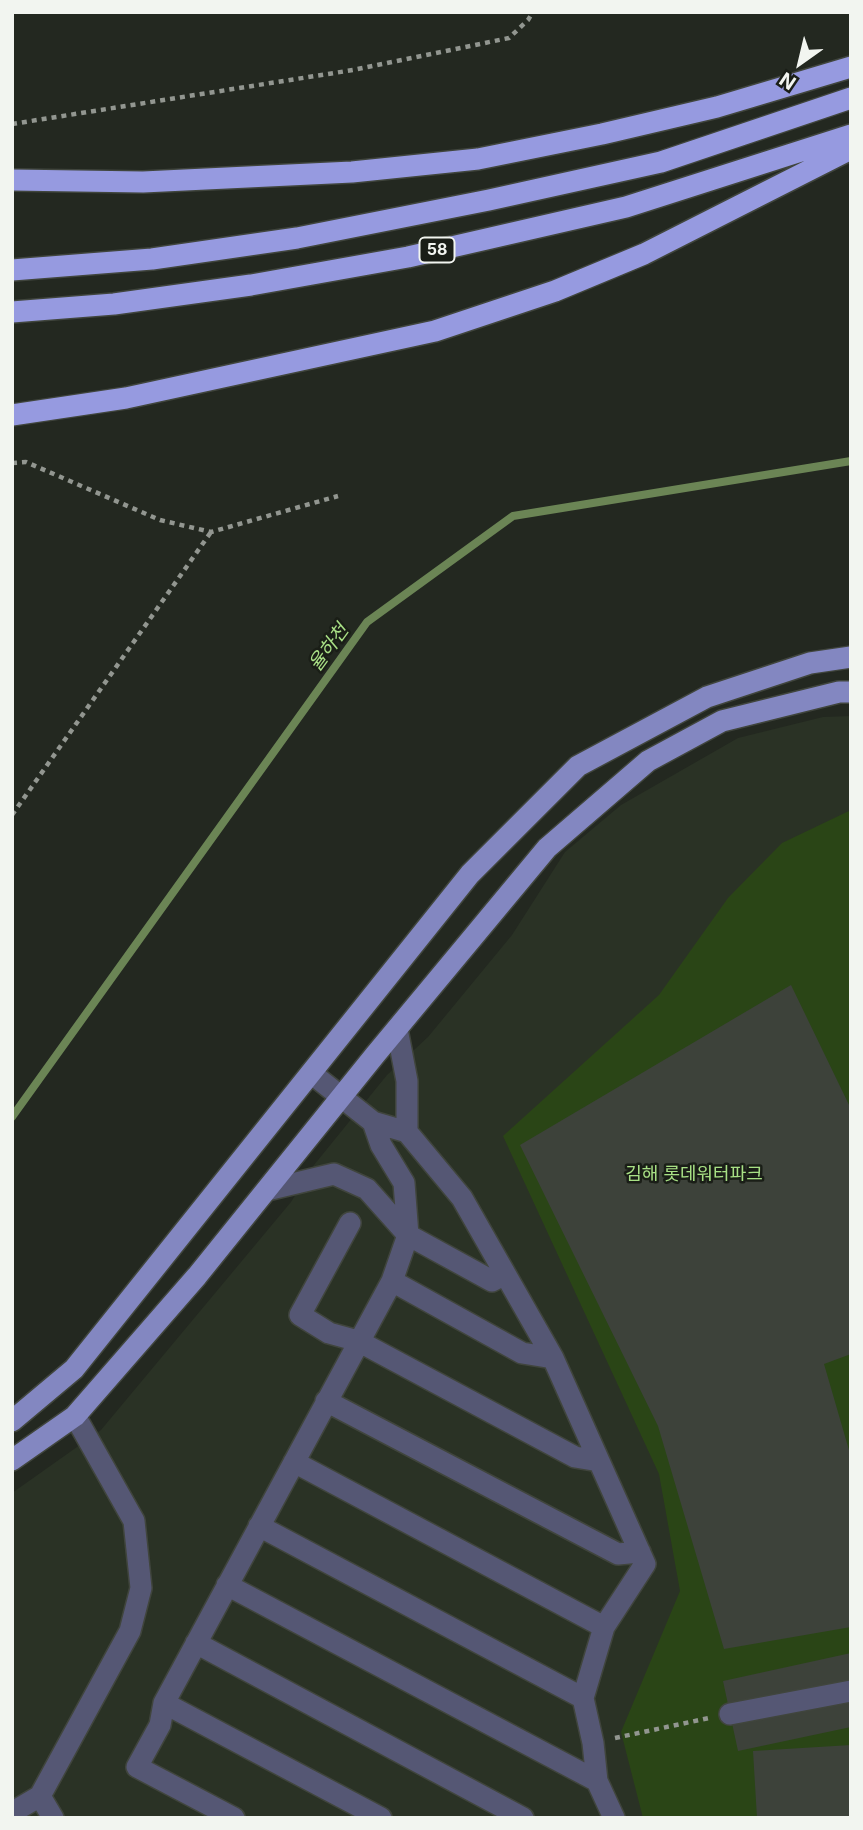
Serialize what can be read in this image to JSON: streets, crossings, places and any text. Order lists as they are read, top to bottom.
{
  "streets": {
    "highway": ["58"]
  },
  "water": ["율하천"],
  "parks": ["김해 롯데워터파크"],
  "north": "bottom left"
}
